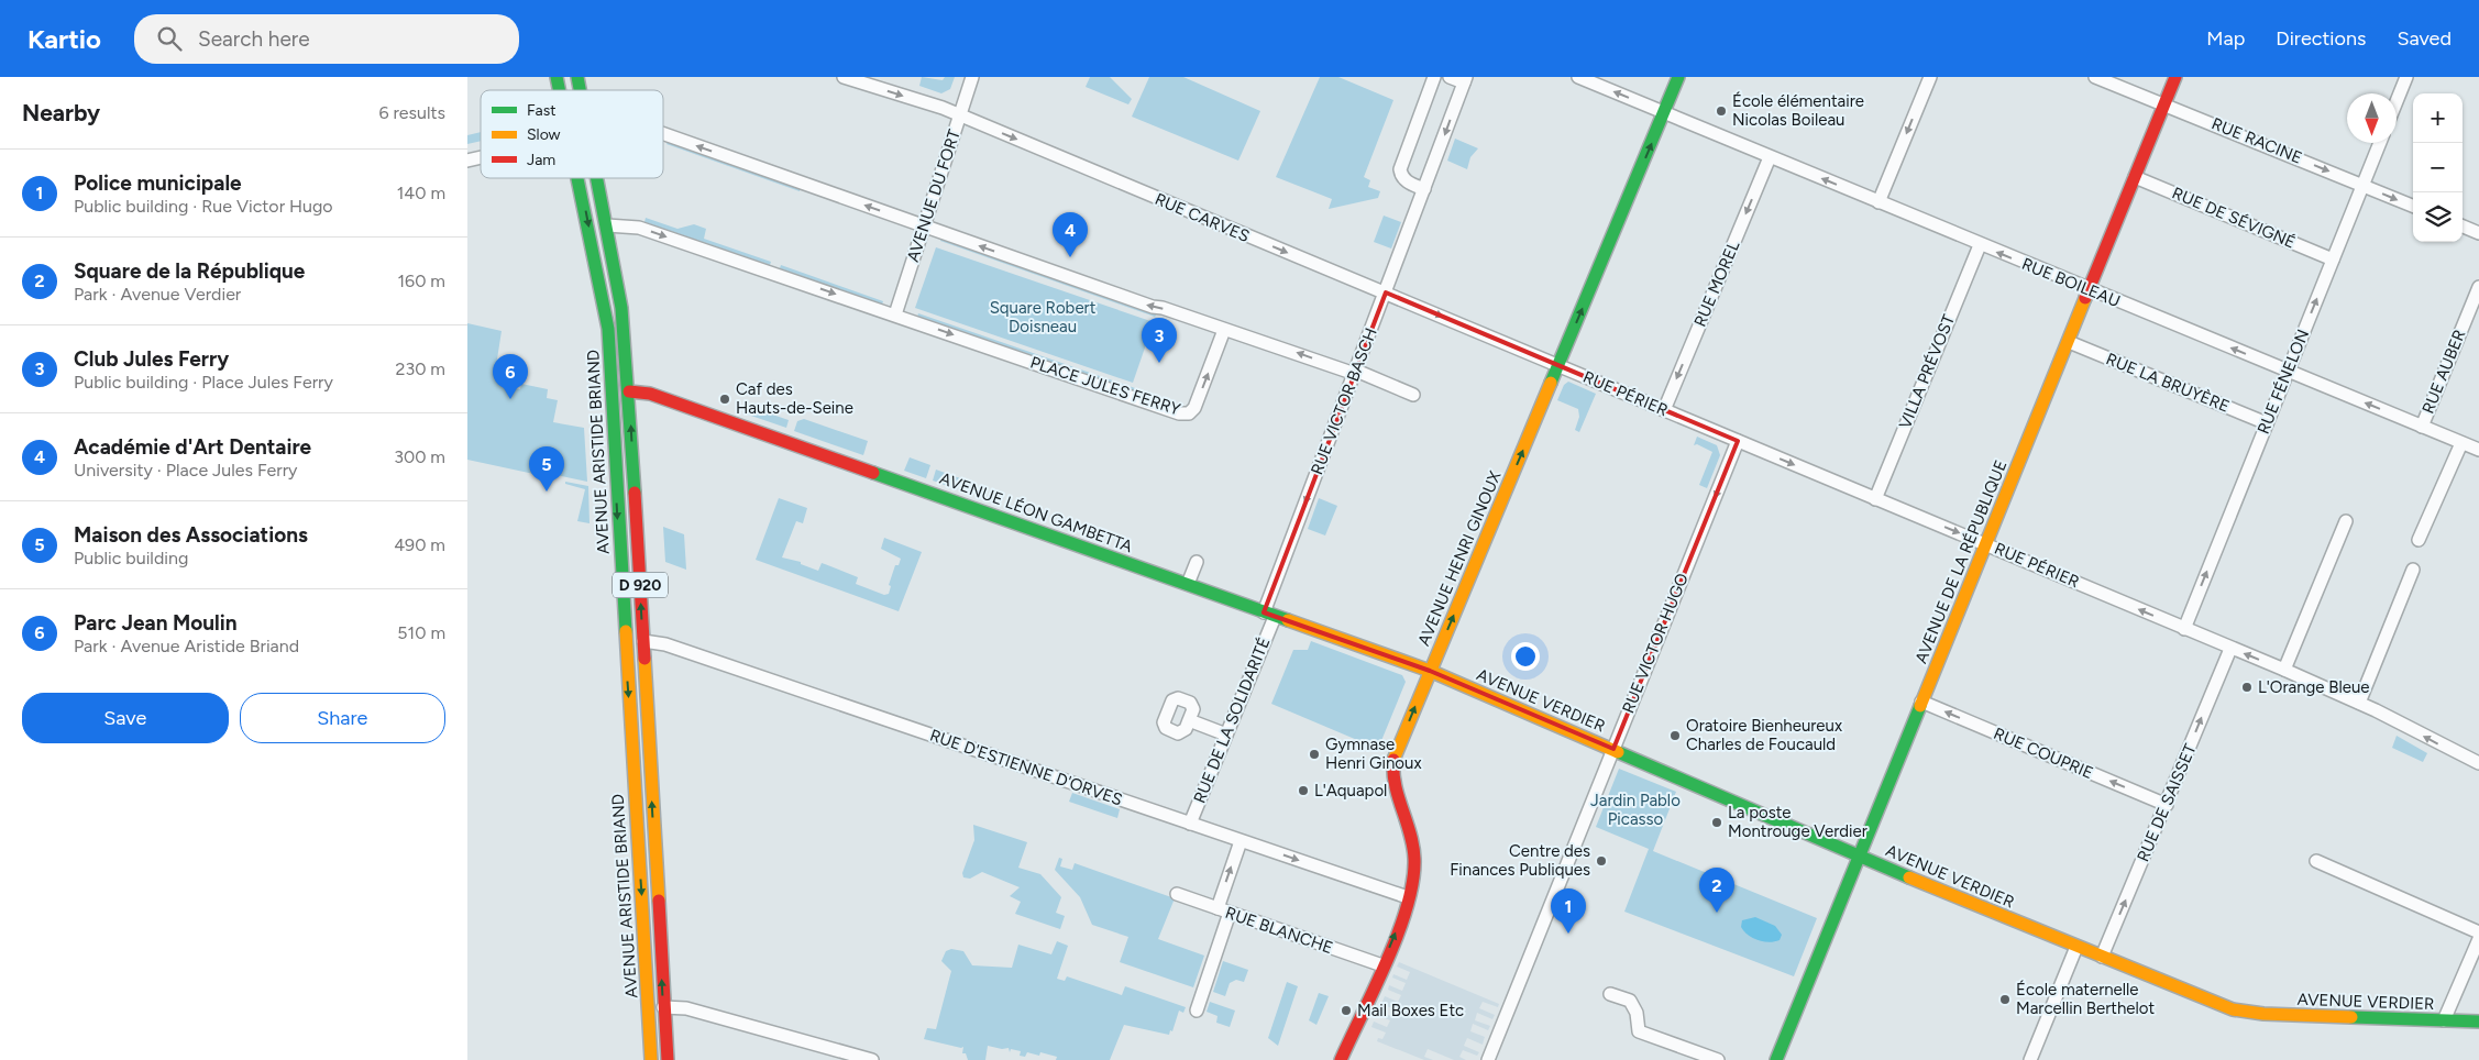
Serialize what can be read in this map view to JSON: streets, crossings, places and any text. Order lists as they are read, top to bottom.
{
  "streets": {
    "main road": [
      "AVENUE ARISTIDE BRIAND",
      "AVENUE LÉON GAMBETTA",
      "AVENUE HENRI GINOUX",
      "AVENUE DE LA RÉPUBLIQUE",
      "D 920",
      "AVENUE VERDIER"
    ],
    "street": [
      "RUE RACINE",
      "AVENUE DU FORT",
      "RUE CARVES",
      "RUE DE SÉVIGNÉ",
      "RUE BOILEAU",
      "RUE MOREL",
      "VILLA PRÉVOST",
      "RUE AUBER",
      "RUE FÉNELON",
      "RUE LA BRUYÈRE",
      "PLACE JULES FERRY",
      "RUE PÉRIER",
      "RUE VICTOR BASCH",
      "RUE VICTOR HUGO",
      "RUE DE LA SOLIDARITÉ",
      "RUE COUPRIE",
      "RUE D'ESTIENNE D'ORVES",
      "RUE DE SAISSET",
      "RUE BLANCHE"
    ]
  },
  "crossings": [
    ["RUE RACINE", "RUE FÉNELON"],
    ["RUE RACINE", "AVENUE DE LA RÉPUBLIQUE"],
    ["AVENUE DU FORT", "RUE CARVES"],
    ["AVENUE DU FORT", "PLACE JULES FERRY"],
    ["RUE CARVES", "RUE PÉRIER"],
    ["RUE CARVES", "RUE VICTOR BASCH"],
    ["RUE CARVES", "AVENUE HENRI GINOUX"],
    ["RUE DE SÉVIGNÉ", "RUE FÉNELON"],
    ["RUE DE SÉVIGNÉ", "AVENUE DE LA RÉPUBLIQUE"],
    ["RUE BOILEAU", "RUE MOREL"],
    ["RUE BOILEAU", "VILLA PRÉVOST"],
    ["RUE BOILEAU", "RUE AUBER"],
    ["RUE BOILEAU", "RUE FÉNELON"],
    ["RUE BOILEAU", "AVENUE HENRI GINOUX"],
    ["RUE BOILEAU", "AVENUE DE LA RÉPUBLIQUE"],
    ["RUE MOREL", "RUE PÉRIER"],
    ["VILLA PRÉVOST", "RUE PÉRIER"],
    ["RUE FÉNELON", "RUE LA BRUYÈRE"],
    ["RUE FÉNELON", "RUE PÉRIER"],
    ["RUE LA BRUYÈRE", "AVENUE DE LA RÉPUBLIQUE"],
    ["PLACE JULES FERRY", "AVENUE ARISTIDE BRIAND"],
    ["RUE PÉRIER", "AVENUE HENRI GINOUX"],
    ["RUE PÉRIER", "AVENUE DE LA RÉPUBLIQUE"],
    ["RUE PÉRIER", "RUE VICTOR HUGO"],
    ["RUE PÉRIER", "RUE DE SAISSET"],
    ["RUE VICTOR BASCH", "AVENUE LÉON GAMBETTA"],
    ["RUE VICTOR BASCH", "RUE DE LA SOLIDARITÉ"],
    ["AVENUE ARISTIDE BRIAND", "AVENUE LÉON GAMBETTA"],
    ["AVENUE ARISTIDE BRIAND", "RUE D'ESTIENNE D'ORVES"],
    ["AVENUE LÉON GAMBETTA", "AVENUE HENRI GINOUX"],
    ["AVENUE LÉON GAMBETTA", "AVENUE VERDIER"],
    ["AVENUE LÉON GAMBETTA", "RUE DE LA SOLIDARITÉ"],
    ["AVENUE HENRI GINOUX", "AVENUE VERDIER"],
    ["AVENUE HENRI GINOUX", "RUE D'ESTIENNE D'ORVES"],
    ["AVENUE HENRI GINOUX", "RUE BLANCHE"],
    ["AVENUE DE LA RÉPUBLIQUE", "AVENUE VERDIER"],
    ["AVENUE DE LA RÉPUBLIQUE", "RUE COUPRIE"],
    ["RUE VICTOR HUGO", "AVENUE VERDIER"],
    ["AVENUE VERDIER", "RUE DE SAISSET"],
    ["RUE DE LA SOLIDARITÉ", "RUE D'ESTIENNE D'ORVES"],
    ["RUE COUPRIE", "RUE DE SAISSET"]
  ],
  "one_way": [
    "RUE RACINE",
    "RUE BOILEAU",
    "RUE MOREL",
    "RUE VICTOR BASCH",
    "AVENUE HENRI GINOUX",
    "RUE VICTOR HUGO",
    "RUE COUPRIE",
    "RUE DE SAISSET"
  ],
  "parks": ["Square Robert Doisneau", "Jardin Pablo Picasso"],
  "places": [
    "École élémentaire Nicolas Boileau",
    "Caf des Hauts-de-Seine",
    "L'Orange Bleue",
    "Oratoire Bienheureux Charles de Foucauld",
    "Gymnase Henri Ginoux",
    "L'Aquapol",
    "La poste Montrouge Verdier",
    "Centre des Finances Publiques",
    "École maternelle Marcellin Berthelot",
    "Mail Boxes Etc"
  ],
  "legend": ["Fast", "Slow", "Jam"],
  "north": "bottom",
  "page": {
    "header": "Kartio",
    "search": "Search here",
    "nav": ["Map", "Directions", "Saved"],
    "heading": ["Nearby", "6 results"],
    "map_buttons": ["+", "−"],
    "list": [
      {
        "mark": "1",
        "name": "Police municipale",
        "note": "Public building · Rue Victor Hugo",
        "value": "140 m"
      },
      {
        "mark": "2",
        "name": "Square de la République",
        "note": "Park · Avenue Verdier",
        "value": "160 m"
      },
      {
        "mark": "3",
        "name": "Club Jules Ferry",
        "note": "Public building · Place Jules Ferry",
        "value": "230 m"
      },
      {
        "mark": "4",
        "name": "Académie d'Art Dentaire",
        "note": "University · Place Jules Ferry",
        "value": "300 m"
      },
      {
        "mark": "5",
        "name": "Maison des Associations",
        "note": "Public building",
        "value": "490 m"
      },
      {
        "mark": "6",
        "name": "Parc Jean Moulin",
        "note": "Park · Avenue Aristide Briand",
        "value": "510 m"
      }
    ],
    "pins": [
      "4",
      "3",
      "6",
      "5",
      "2",
      "1"
    ],
    "buttons": ["Save", "Share"]
  }
}
